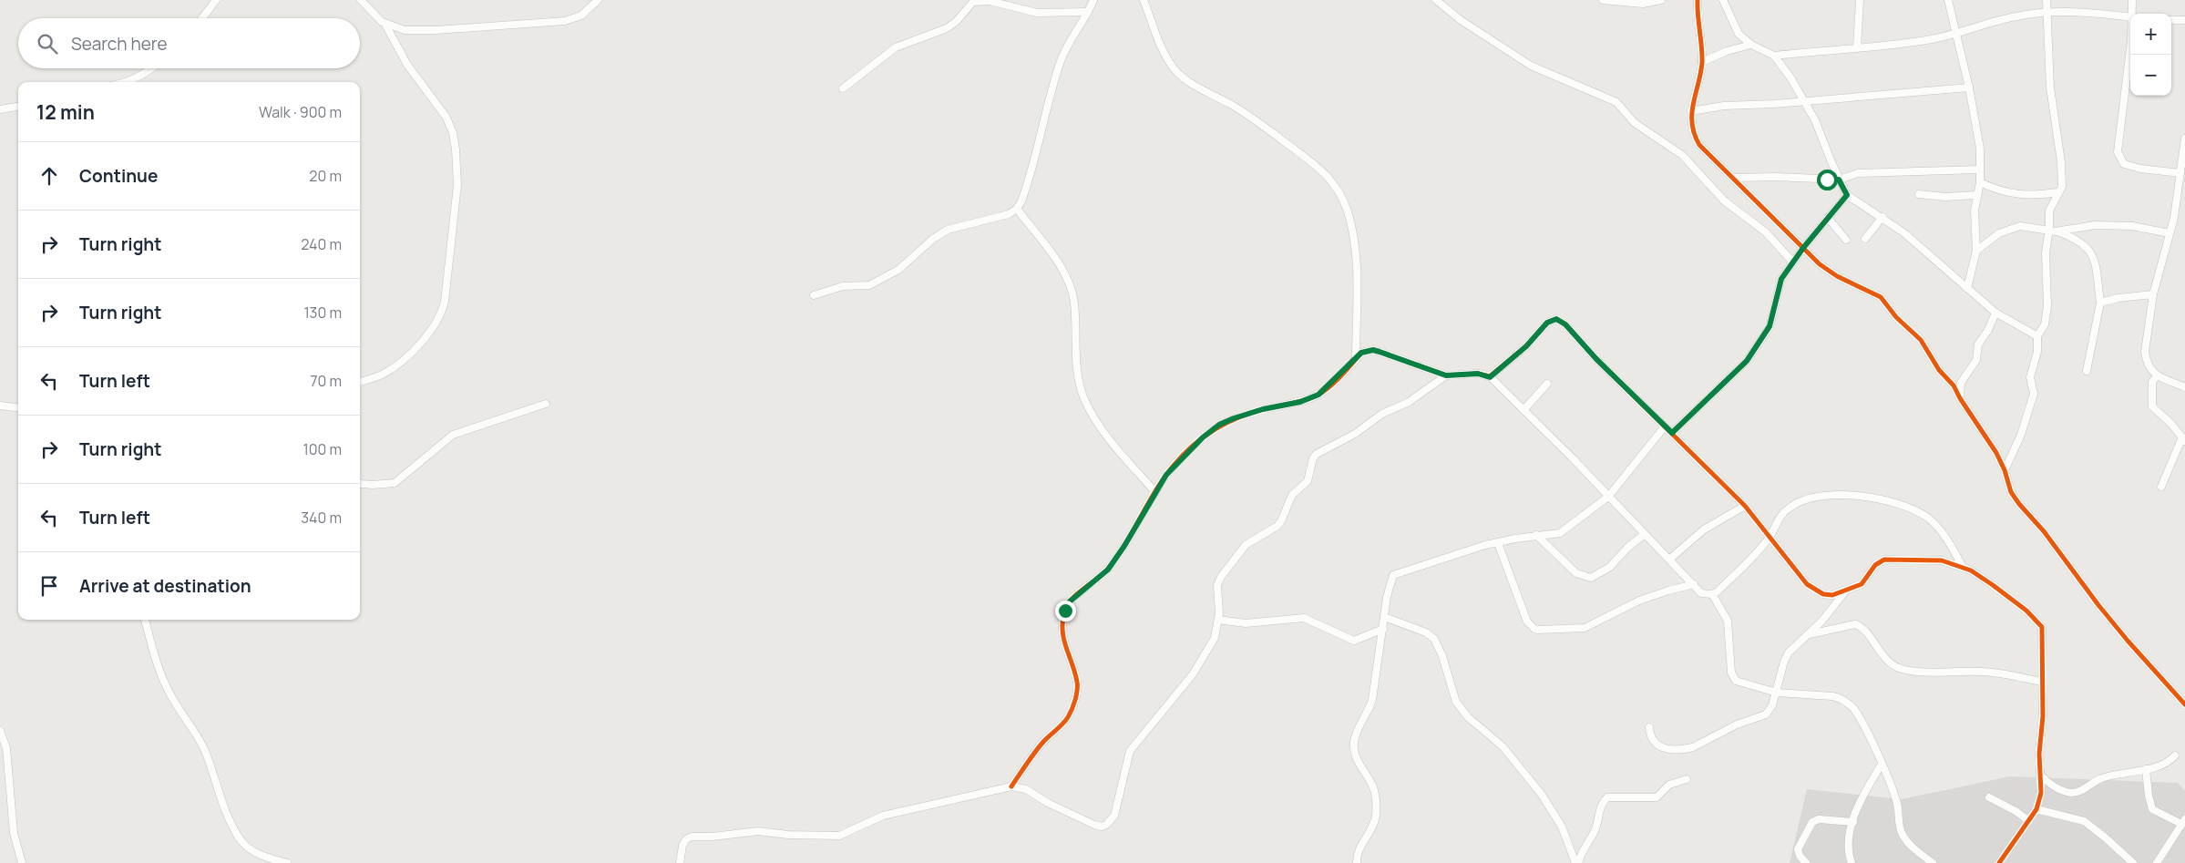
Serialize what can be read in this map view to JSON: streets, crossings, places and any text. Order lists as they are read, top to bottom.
{
  "page": {
    "map_buttons": ["+", "−"],
    "search": "Search here",
    "heading": ["12 min", "Walk · 900 m"],
    "list": [
      ["Continue", "20 m"],
      ["Turn right", "240 m"],
      ["Turn right", "130 m"],
      ["Turn left", "70 m"],
      ["Turn right", "100 m"],
      ["Turn left", "340 m"],
      "Arrive at destination"
    ]
  }
}
